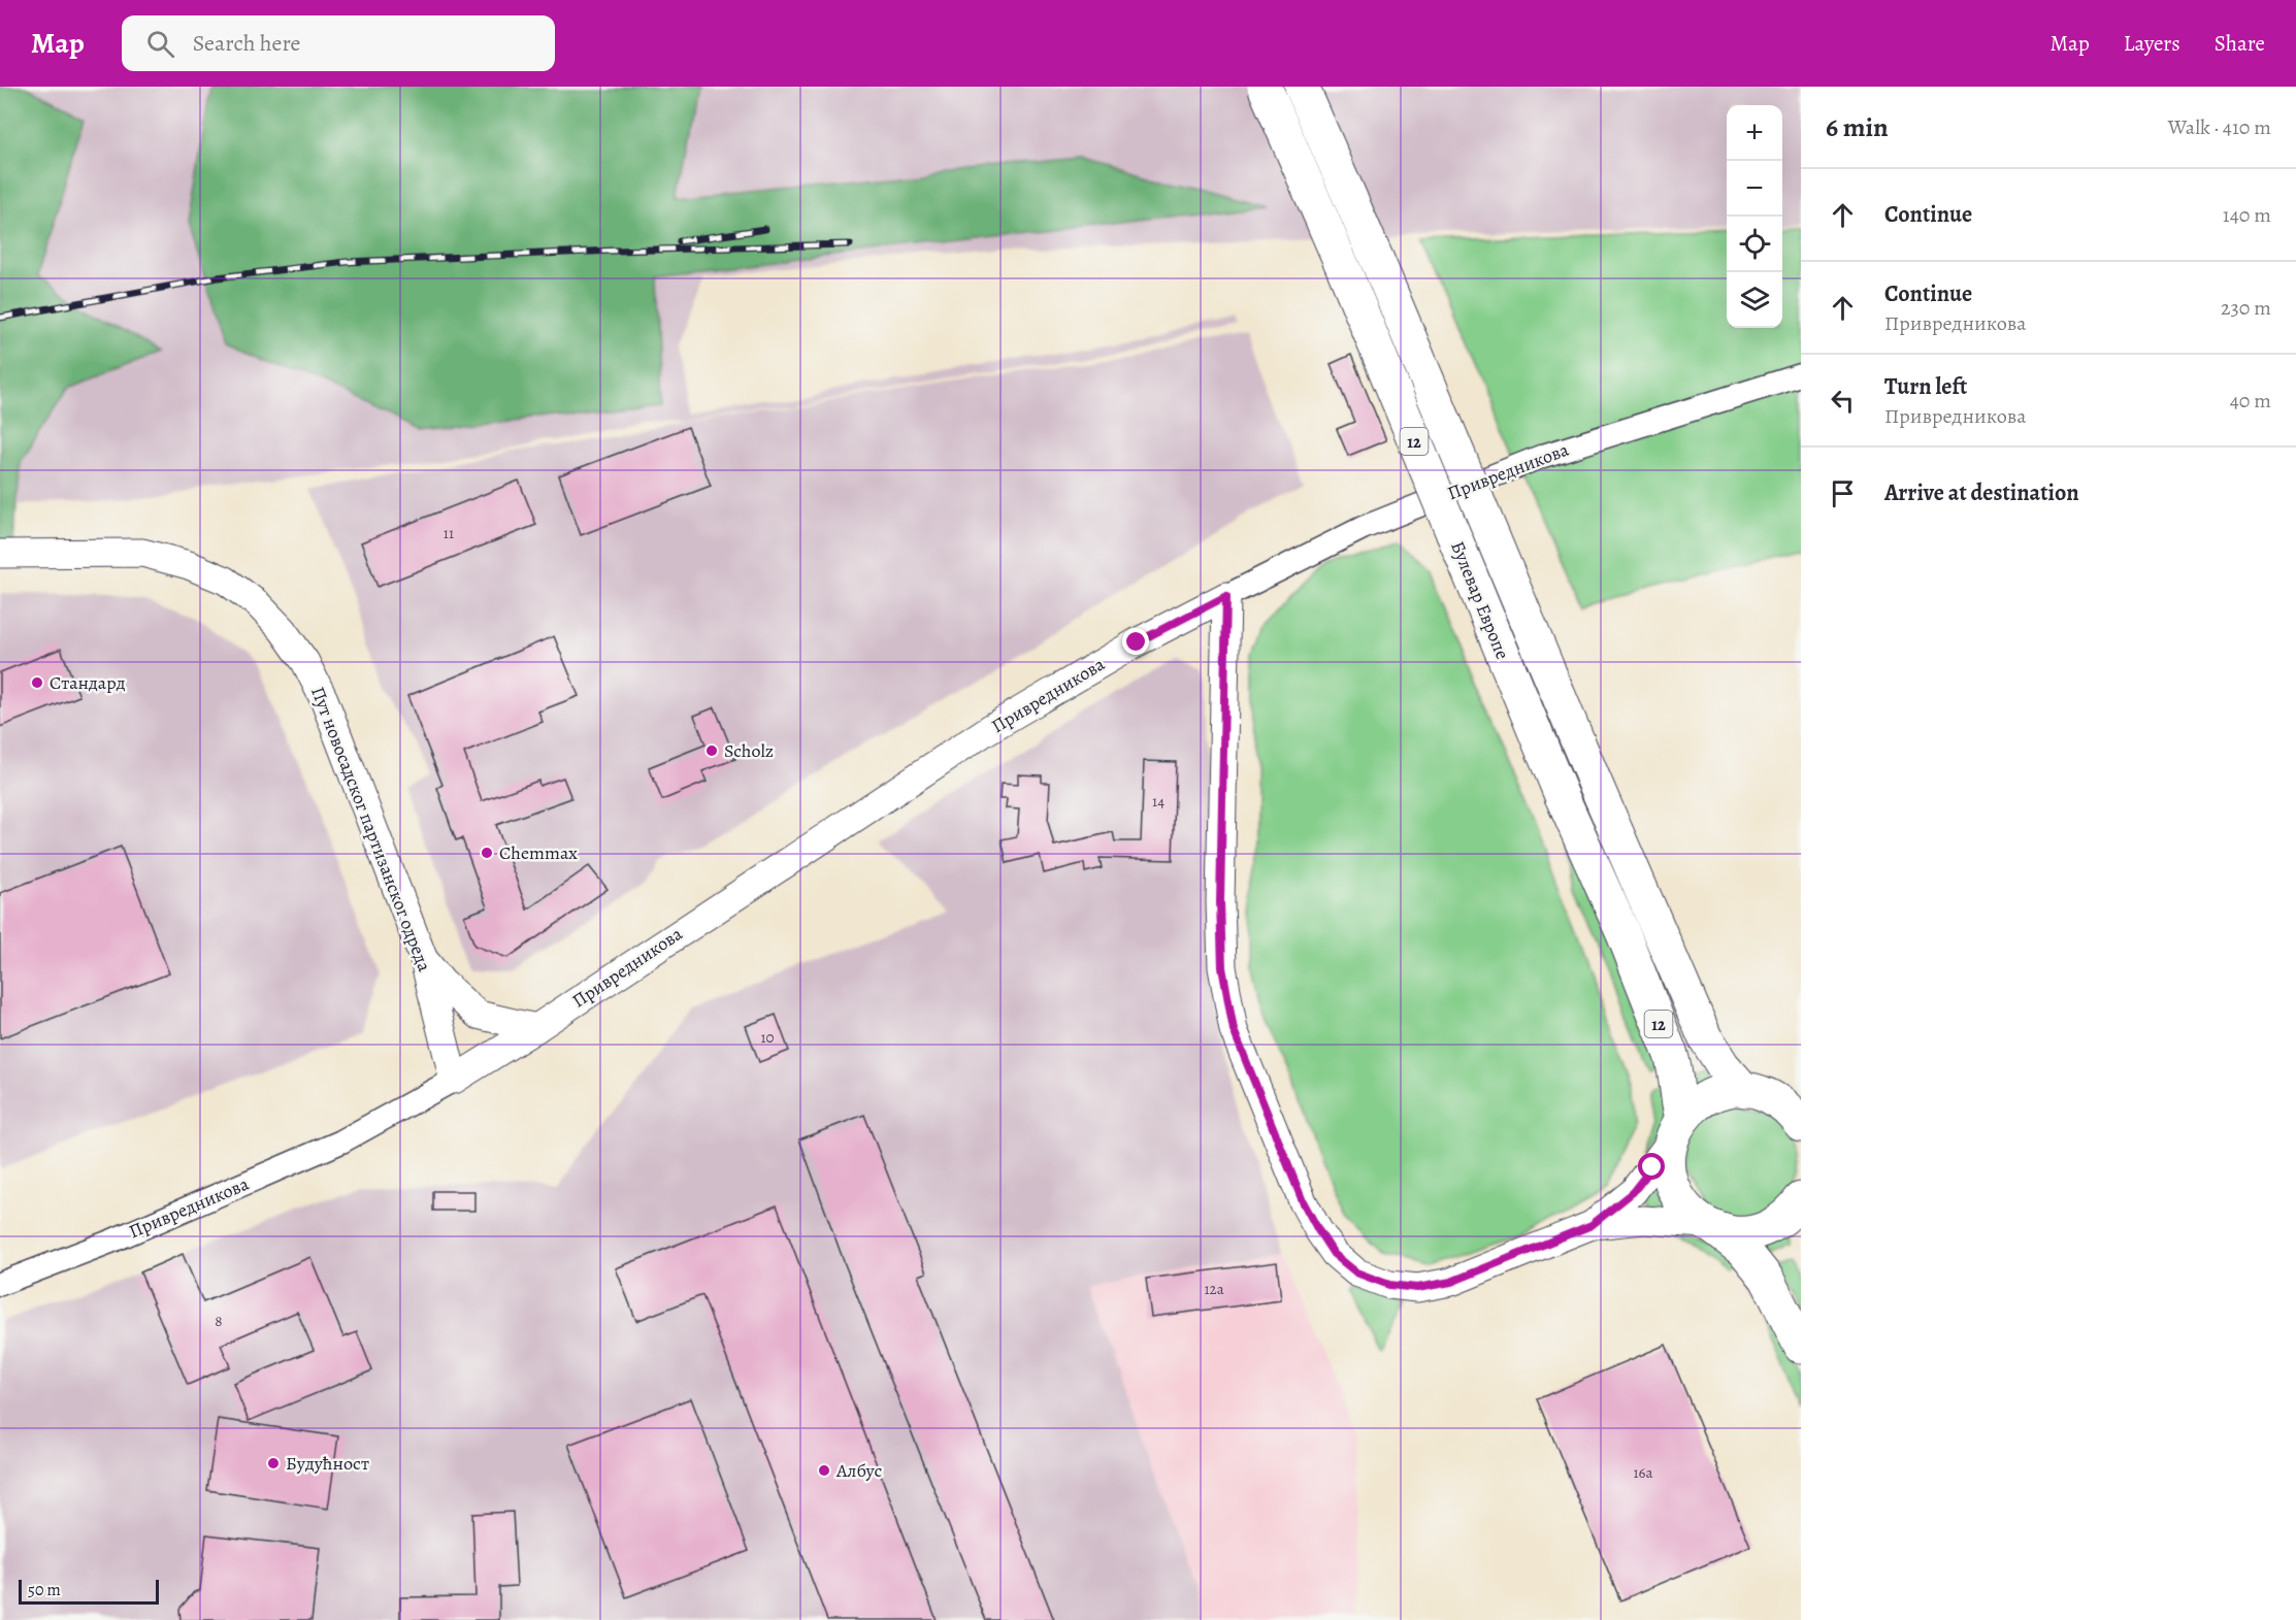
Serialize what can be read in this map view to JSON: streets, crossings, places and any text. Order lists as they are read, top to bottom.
{
  "streets": {
    "main road": ["12", "Булевар Европе"],
    "street": ["Привредникова", "Пут новосадског партизанског одреда"]
  },
  "crossings": [
    ["Привредникова", "Пут новосадског партизанског одреда"]
  ],
  "places": [
    "Стандард",
    "Scholz",
    "Chemmax",
    "Будућност",
    "Албус"
  ],
  "house_numbers": [
    "11",
    "14",
    "10",
    "12a",
    "8",
    "16a"
  ],
  "scale_bar": "50 m",
  "page": {
    "header": "Map",
    "search": "Search here",
    "nav": ["Map", "Layers", "Share"],
    "heading": ["6 min", "Walk · 410 m"],
    "map_buttons": ["+", "−"],
    "list": [
      ["Continue", "140 m"],
      ["Continue", "Привредникова", "230 m"],
      ["Turn left", "Привредникова", "40 m"],
      "Arrive at destination"
    ],
    "scale": "50 m"
  }
}
